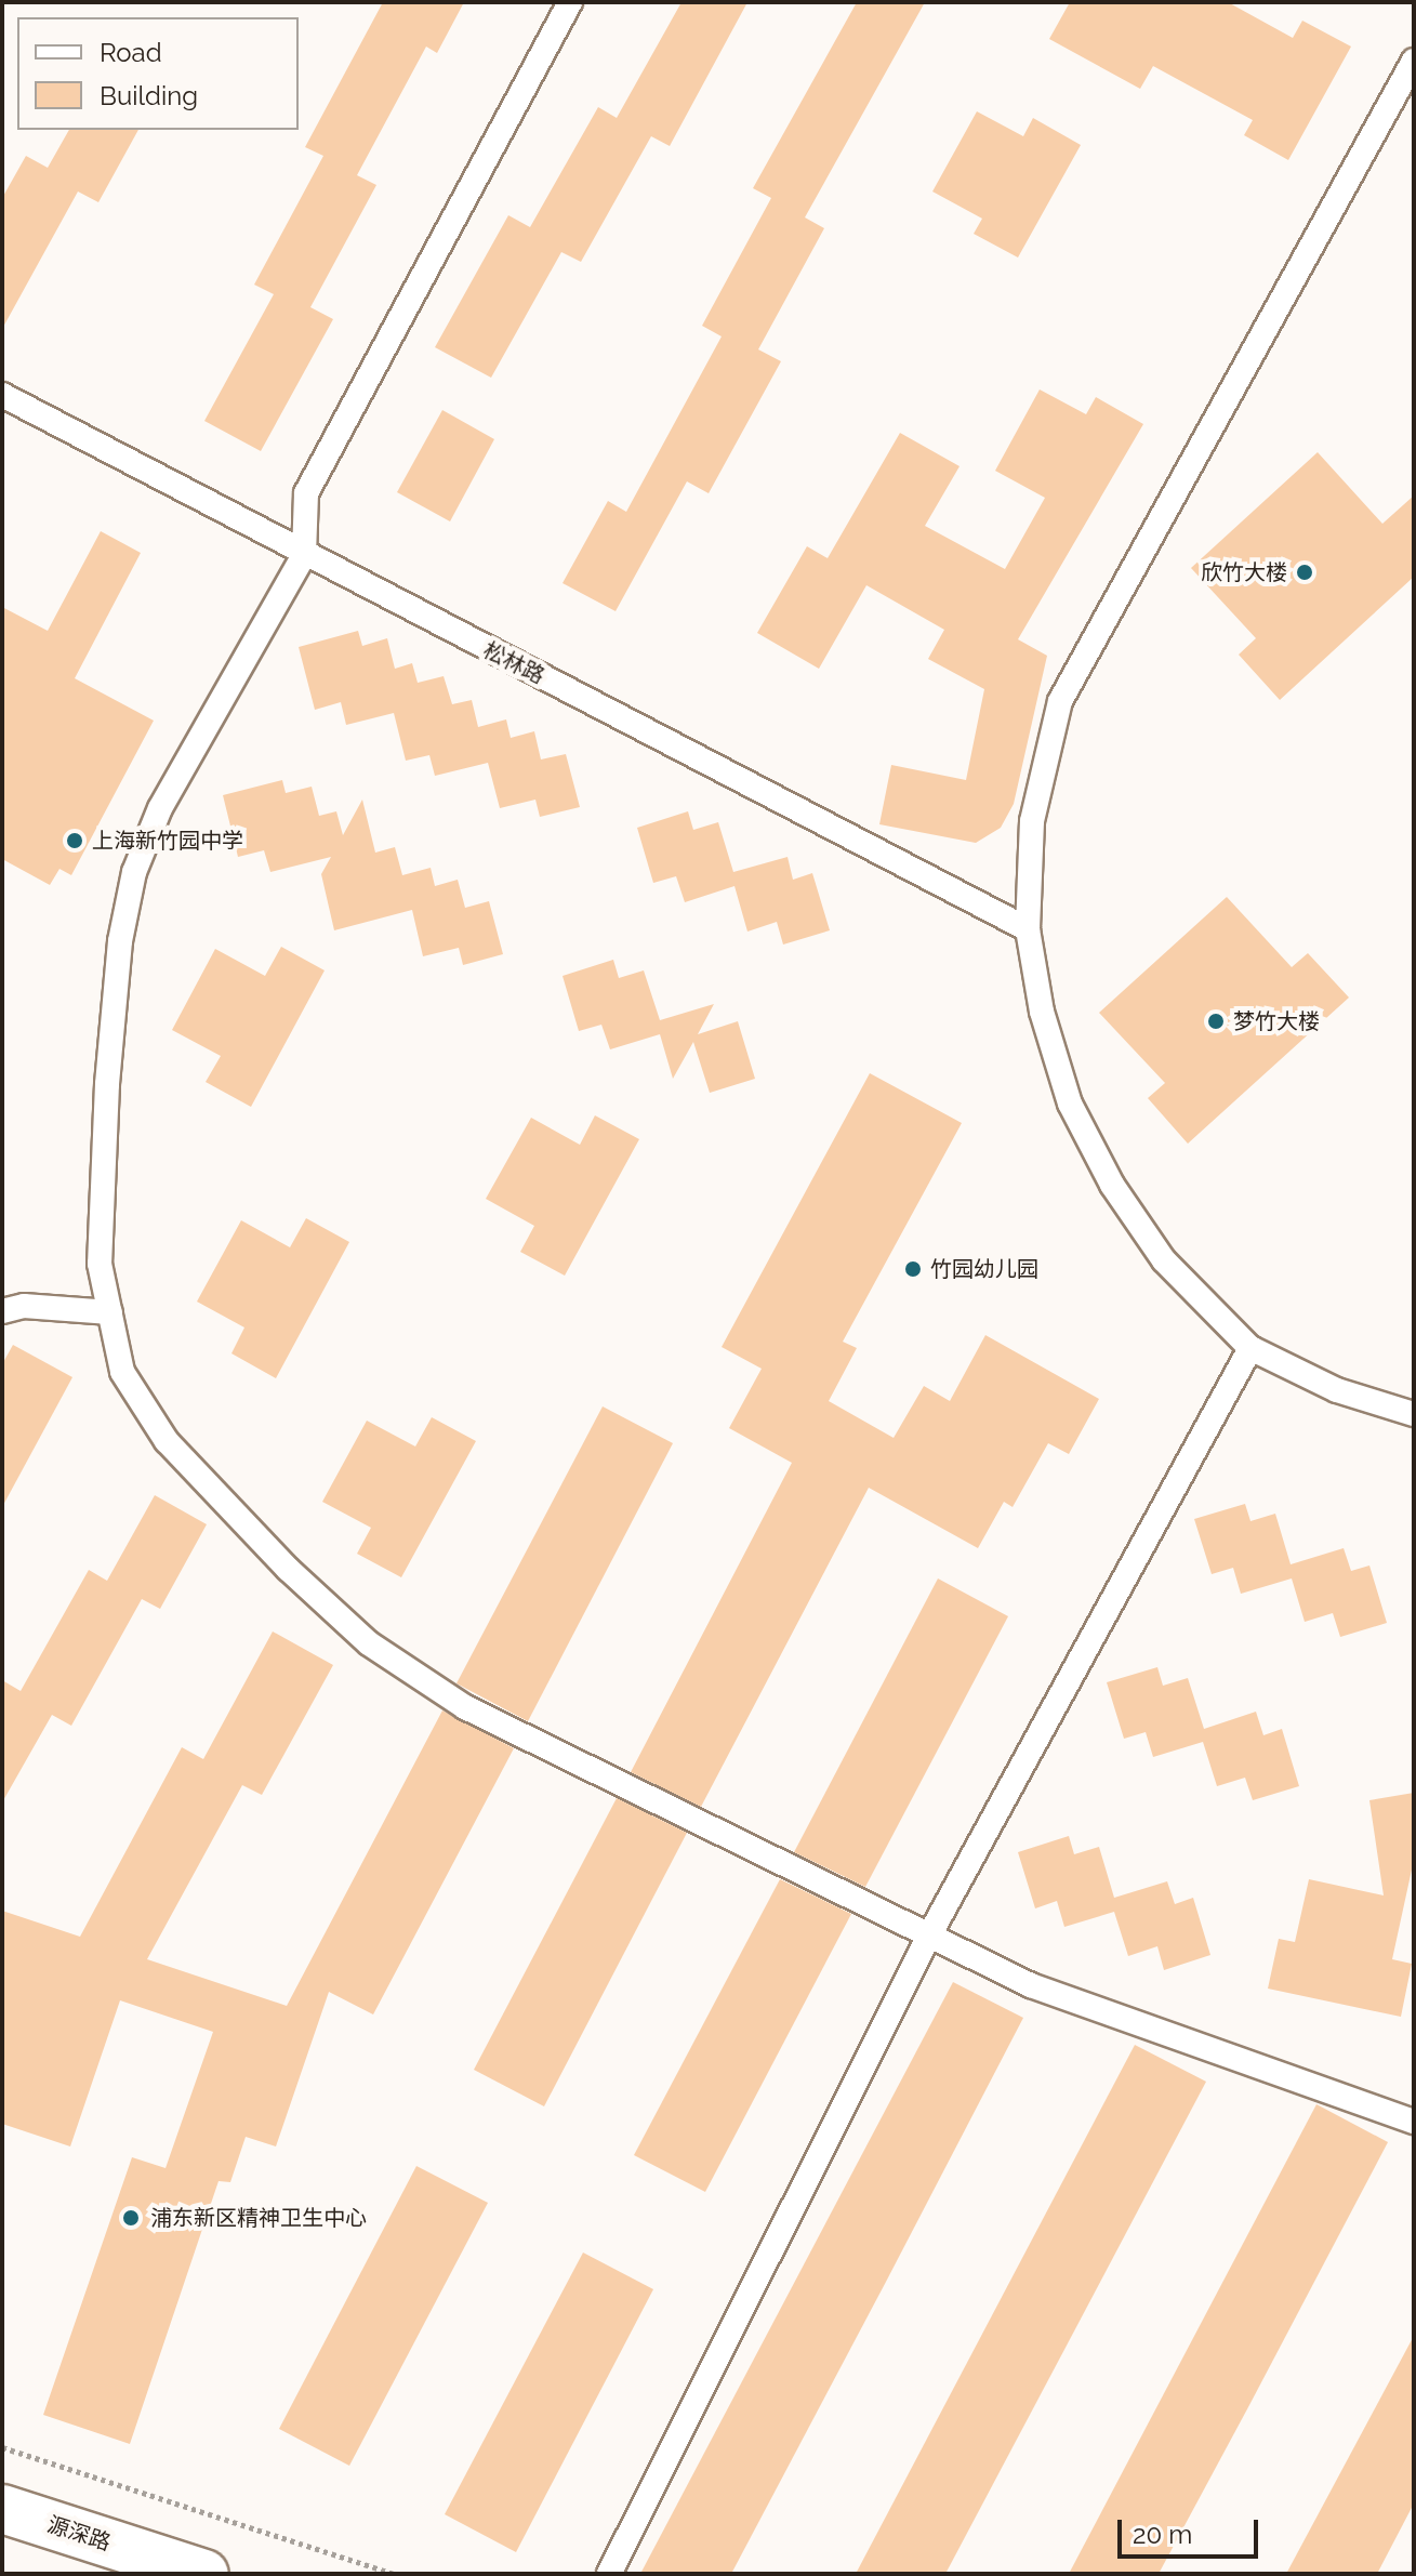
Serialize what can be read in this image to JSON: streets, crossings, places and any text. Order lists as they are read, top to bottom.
{
  "streets": {
    "main road": ["源深路"],
    "lane": ["松林路"]
  },
  "places": [
    "欣竹大楼",
    "上海新竹园中学",
    "梦竹大楼",
    "竹园幼儿园",
    "浦东新区精神卫生中心"
  ],
  "legend": ["Road", "Building"],
  "scale_bar": "20 m"
}
